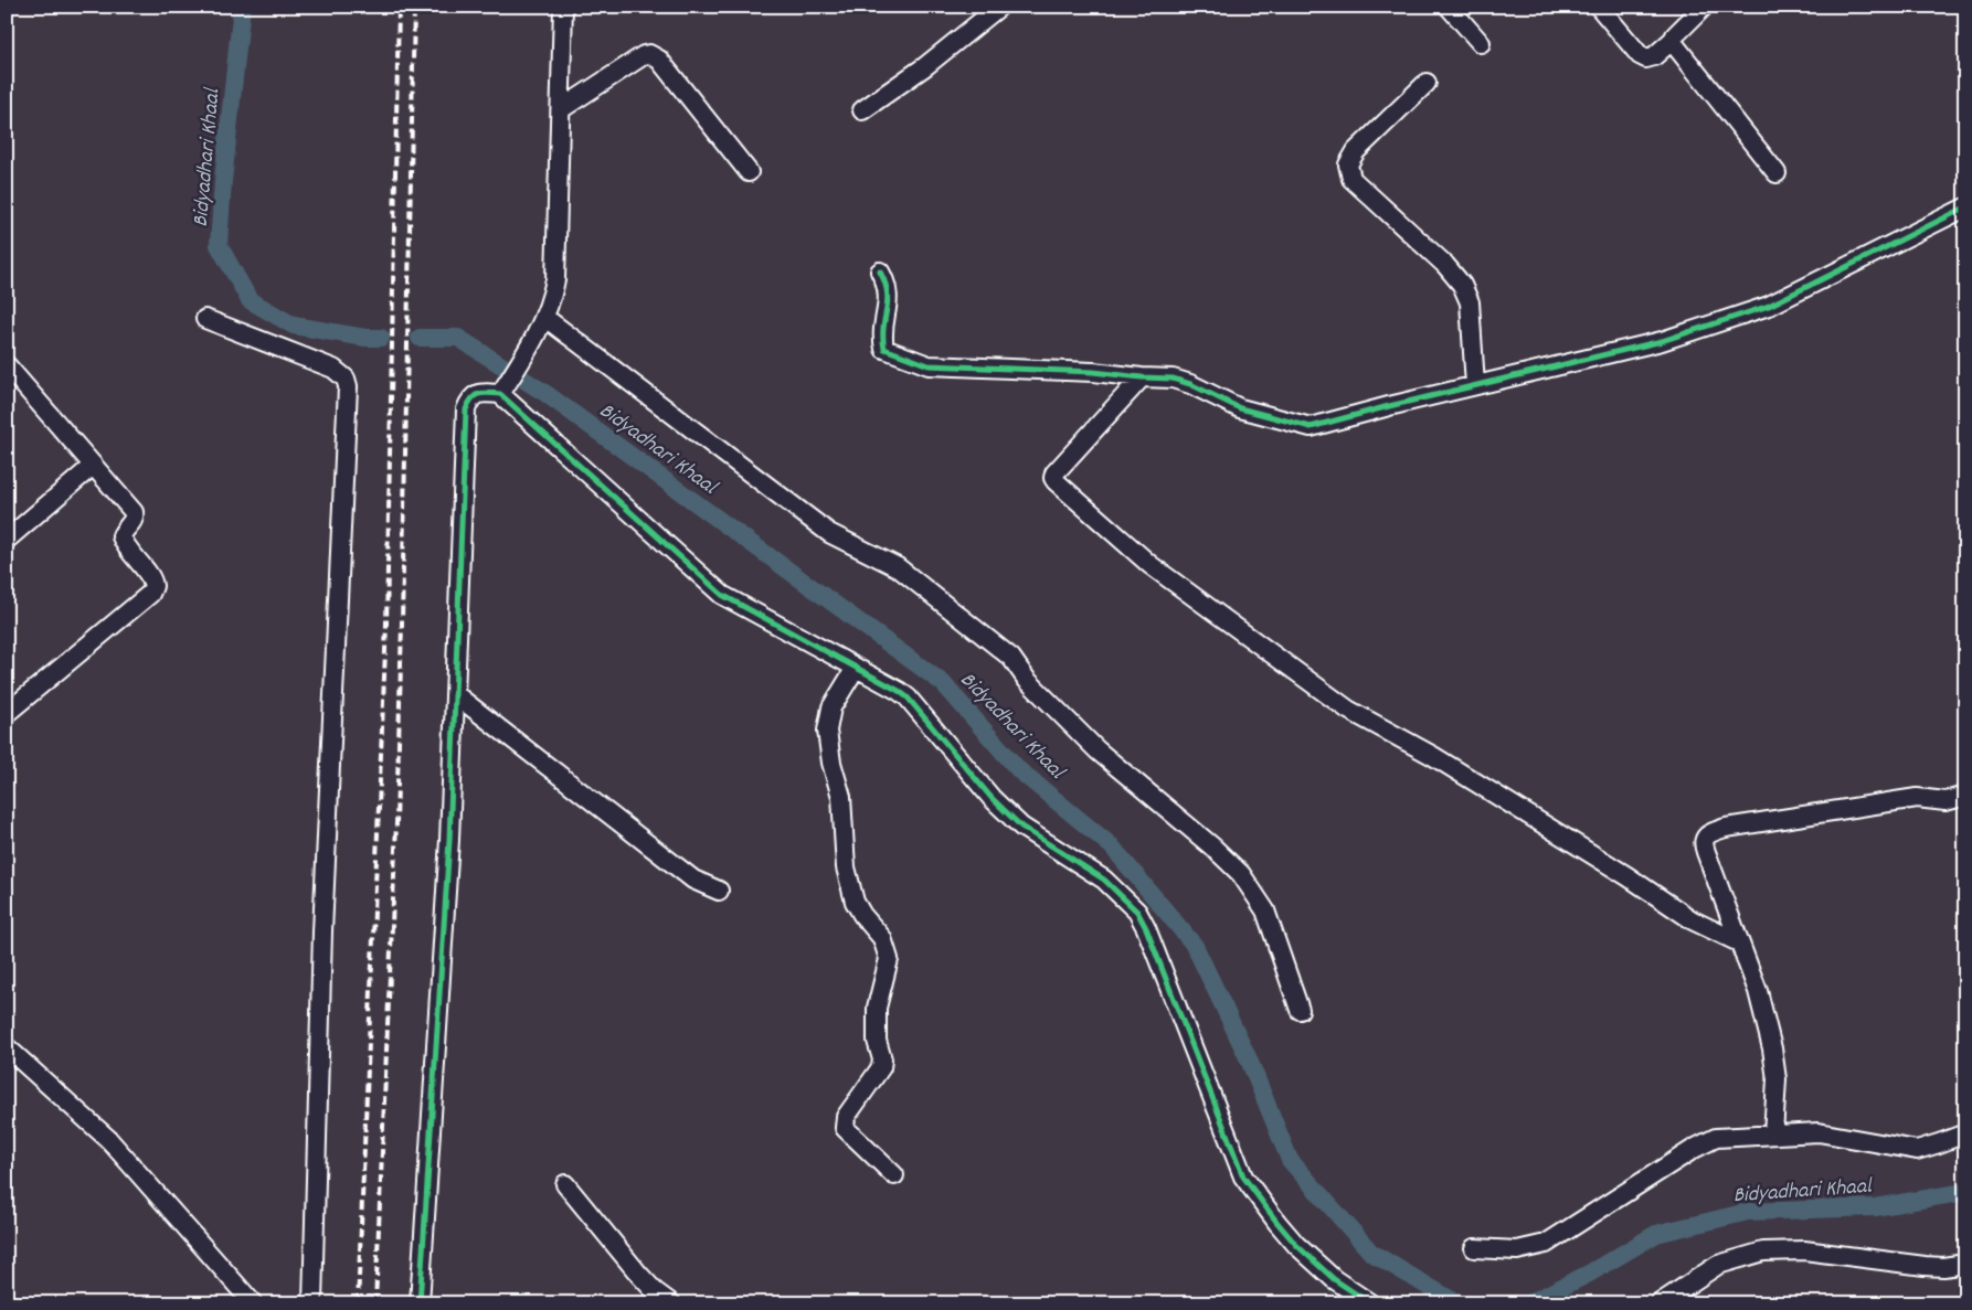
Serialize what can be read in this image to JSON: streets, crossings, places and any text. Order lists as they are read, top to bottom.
{
  "water": ["Bidyadhari Khaal"]
}
